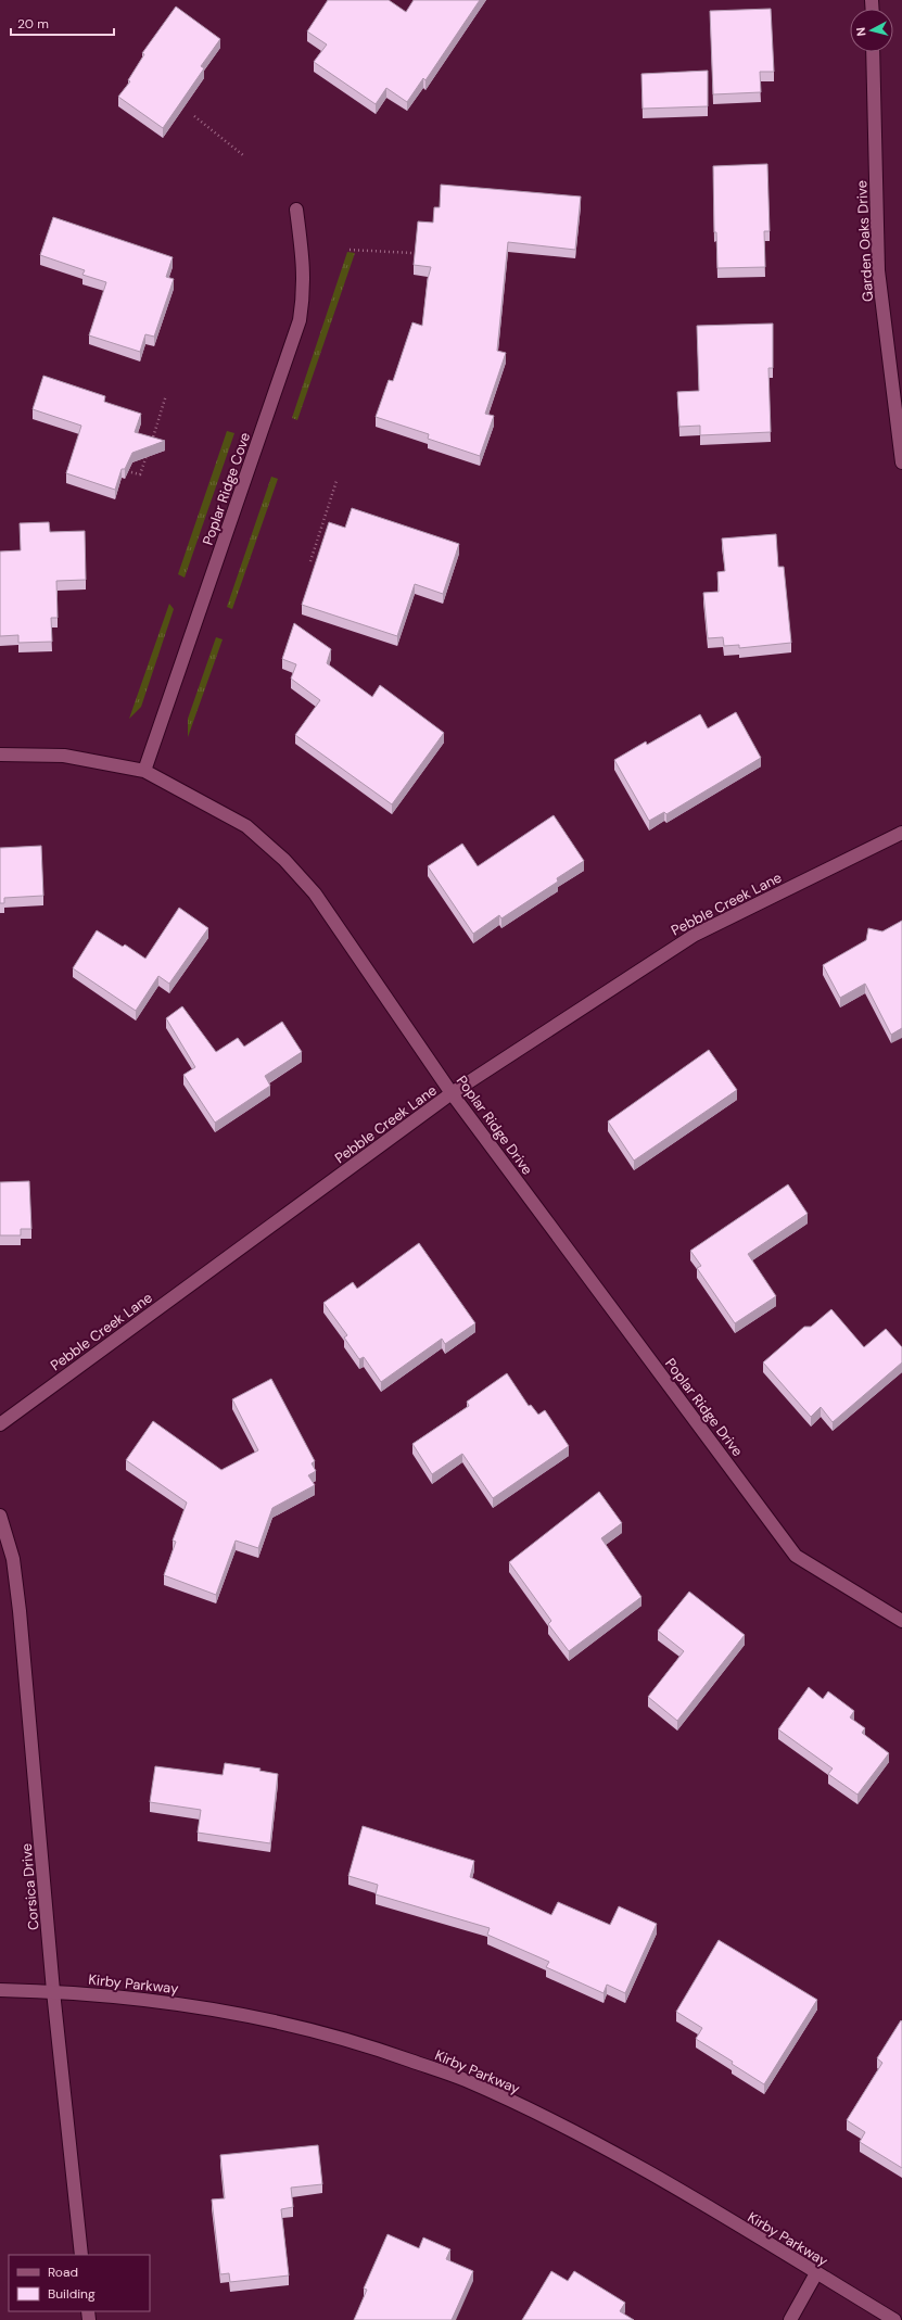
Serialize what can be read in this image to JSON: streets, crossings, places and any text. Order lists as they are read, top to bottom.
{
  "streets": {
    "street": [
      "Garden Oaks Drive",
      "Poplar Ridge Cove",
      "Pebble Creek Lane",
      "Poplar Ridge Drive",
      "Corsica Drive",
      "Kirby Parkway"
    ]
  },
  "crossings": [
    ["Poplar Ridge Cove", "Poplar Ridge Drive"],
    ["Pebble Creek Lane", "Poplar Ridge Drive"],
    ["Corsica Drive", "Kirby Parkway"]
  ],
  "legend": ["Road", "Building"],
  "scale_bar": "20 m",
  "north": "left"
}
